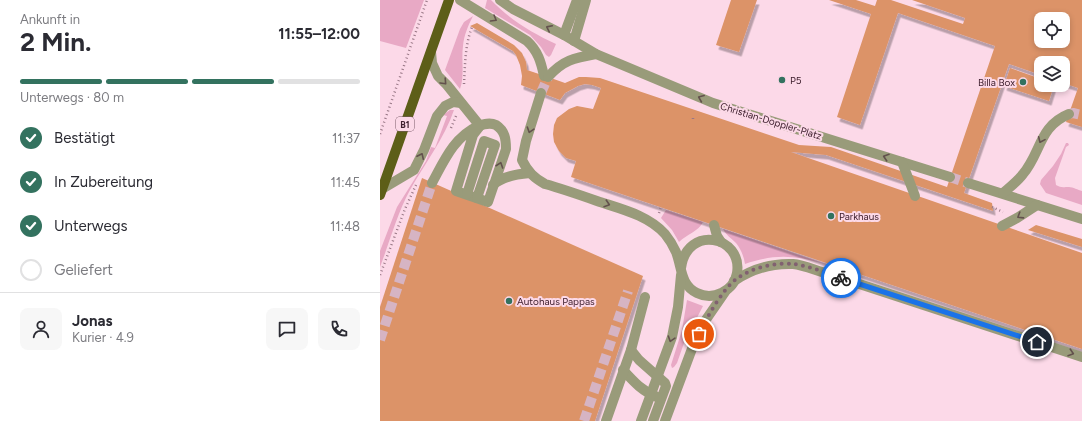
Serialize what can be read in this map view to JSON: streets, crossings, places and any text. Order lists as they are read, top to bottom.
{
  "streets": {
    "main road": ["B1"],
    "street": ["Christian-Doppler-Platz"]
  },
  "one_way": ["Christian-Doppler-Platz"],
  "places": [
    "P5",
    "Billa Box",
    "Parkhaus",
    "Autohaus Pappas"
  ],
  "page": {
    "heading": ["2 Min.", "Ankunft in", "11:55–12:00"],
    "panel": ["Jonas", "Kurier · 4.9"],
    "bar": "Unterwegs · 80 m",
    "list": [
      ["Bestätigt", "11:37"],
      ["In Zubereitung", "11:45"],
      ["Unterwegs", "11:48"],
      "Geliefert"
    ]
  }
}
